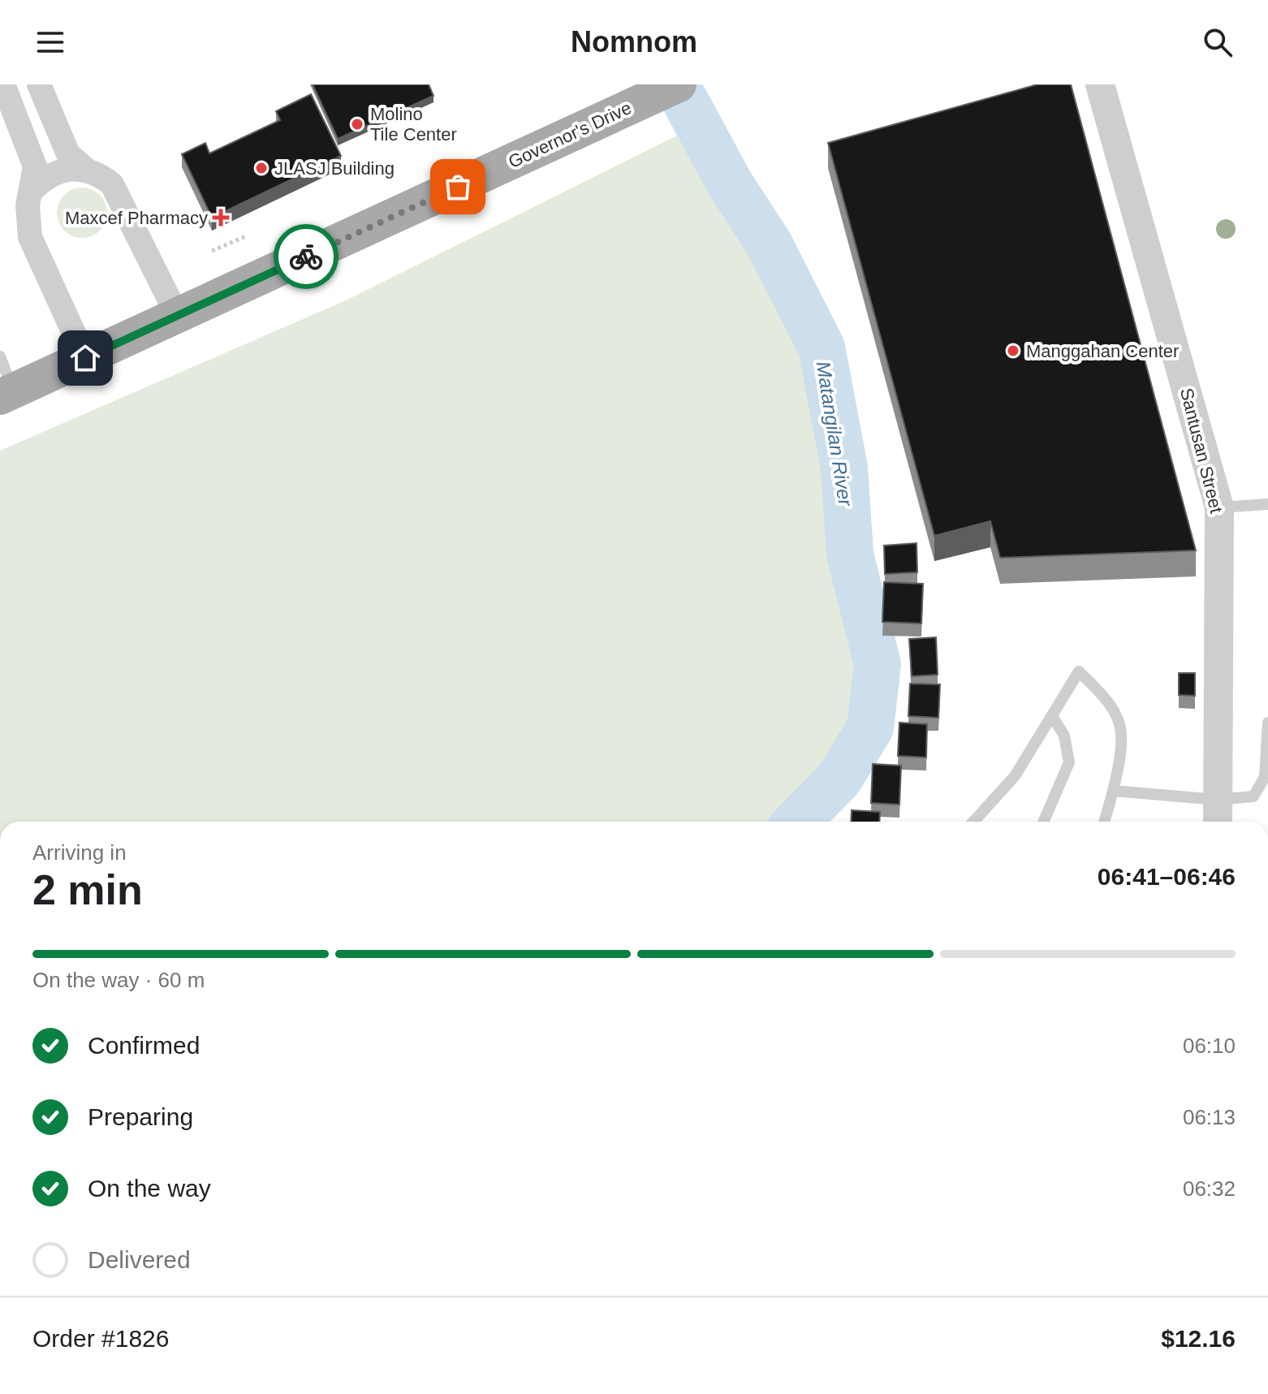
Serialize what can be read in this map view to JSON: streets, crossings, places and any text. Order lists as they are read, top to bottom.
{
  "streets": {
    "main road": ["Governor's Drive"],
    "street": ["Santusan Street"]
  },
  "water": ["Matangilan River"],
  "places": {
    "other": ["Molino Tile Center", "JLASJ Building", "Manggahan Center"],
    "health": ["Maxcef Pharmacy"]
  },
  "page": {
    "header": "Nomnom",
    "heading": ["2 min", "Arriving in", "06:41–06:46"],
    "panel": ["Order #1826", "$12.16"],
    "bar": "On the way · 60 m",
    "list": [
      ["Confirmed", "06:10"],
      ["Preparing", "06:13"],
      ["On the way", "06:32"],
      "Delivered"
    ]
  }
}
